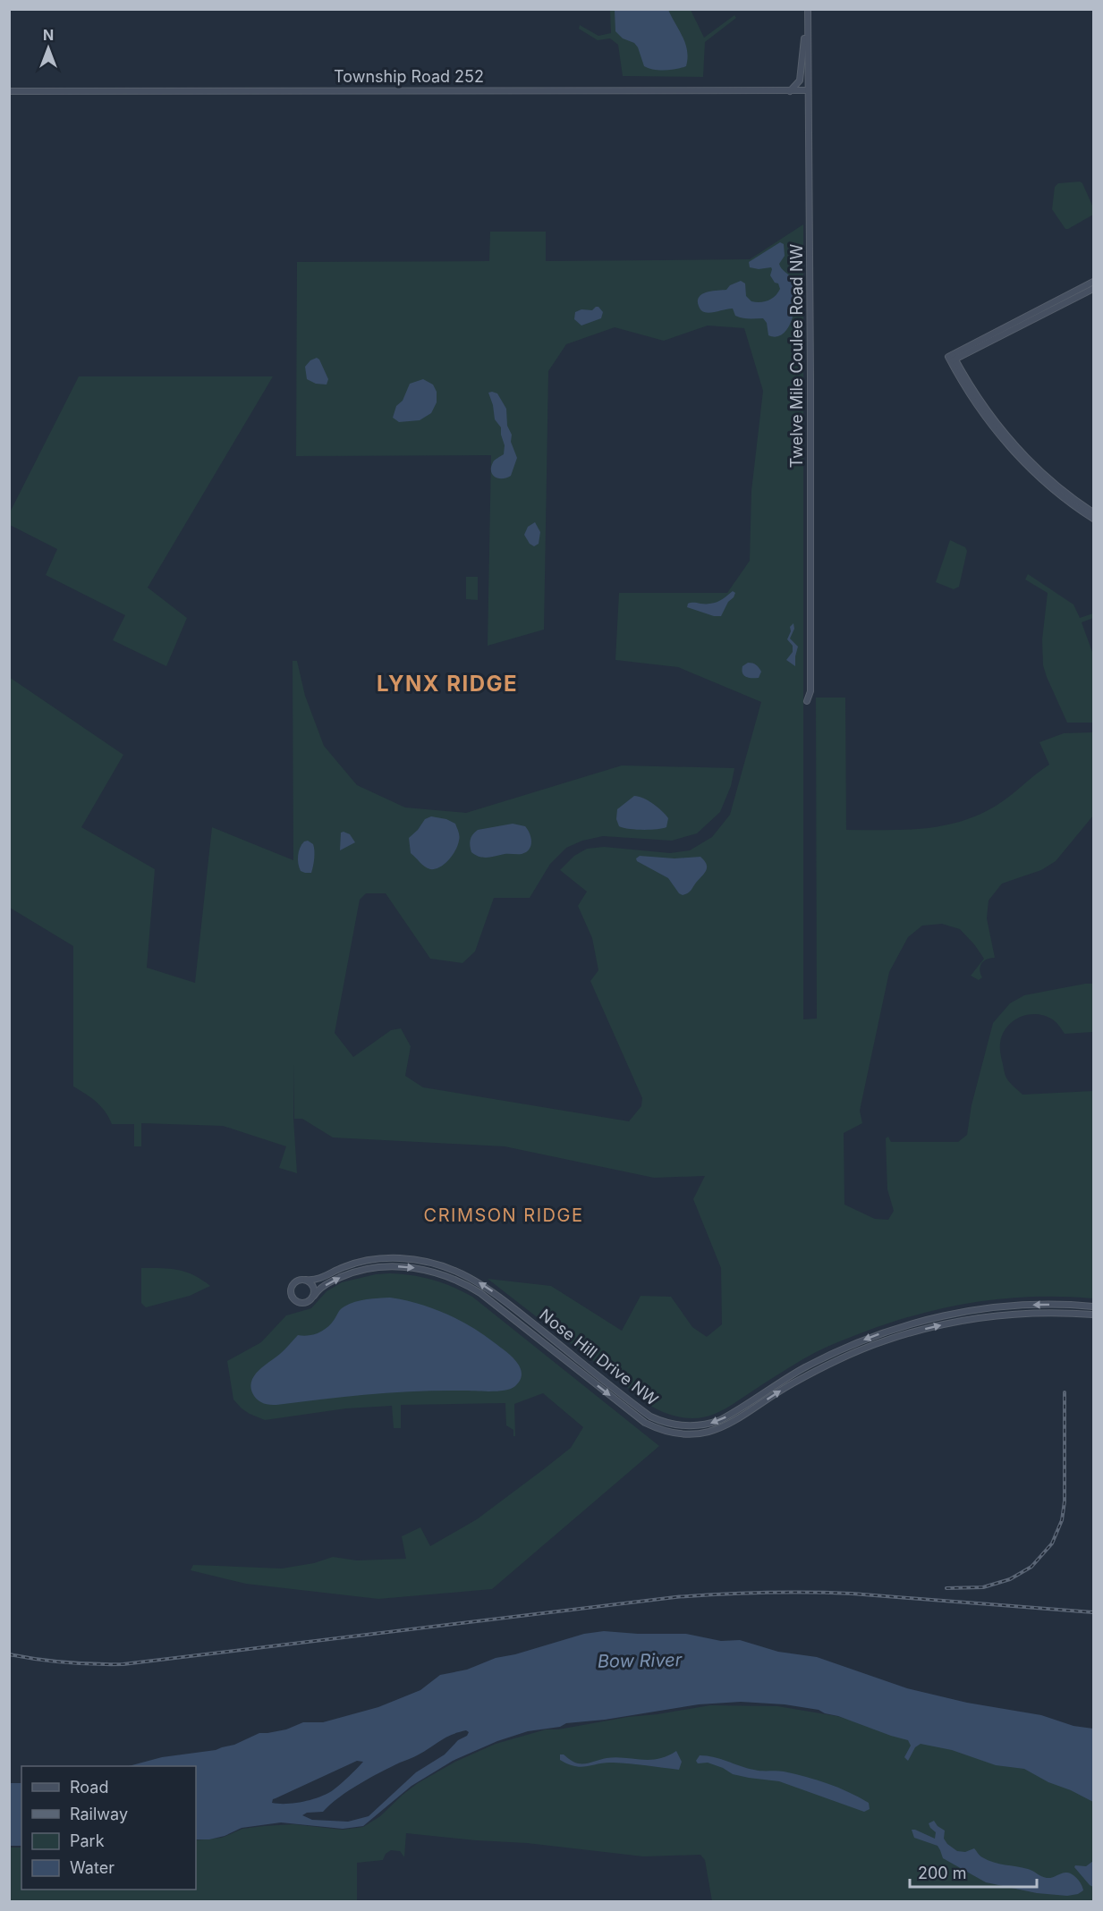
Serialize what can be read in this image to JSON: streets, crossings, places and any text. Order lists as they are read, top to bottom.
{
  "streets": {
    "street": ["Township Road 252", "Twelve Mile Coulee Road NW", "Nose Hill Drive NW"]
  },
  "crossings": [
    ["Township Road 252", "Twelve Mile Coulee Road NW"]
  ],
  "districts": ["LYNX RIDGE", "CRIMSON RIDGE"],
  "water": ["Bow River"],
  "legend": [
    "Road",
    "Railway",
    "Park",
    "Water"
  ],
  "scale_bar": "200 m",
  "north": "top"
}
